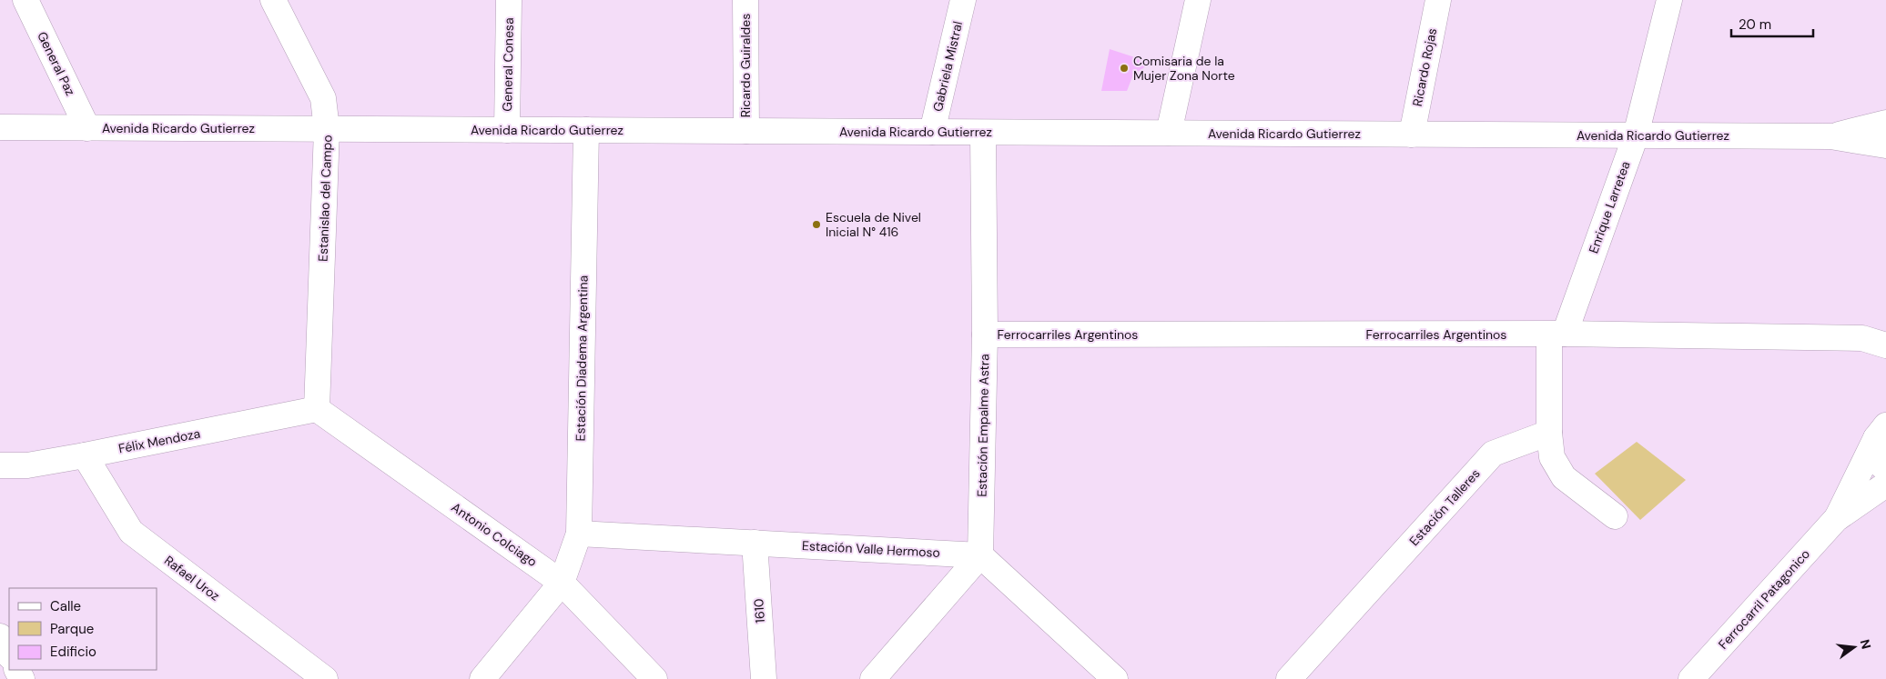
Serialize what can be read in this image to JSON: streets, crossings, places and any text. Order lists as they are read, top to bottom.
{
  "streets": {
    "street": [
      "General Paz",
      "General Conesa",
      "Ricardo Guiraldes",
      "Gabriela Mistral",
      "Ricardo Rojas",
      "Avenida Ricardo Gutierrez",
      "Estanislao del Campo",
      "Enrique Larretea",
      "Ferrocarriles Argentinos",
      "Estación Diadema Argentina",
      "Estación Empalme Astra",
      "Félix Mendoza",
      "Estación Talleres",
      "Antonio Colciago",
      "Estación Valle Hermoso",
      "Rafael Uroz",
      "Ferrocarril Patagonico",
      "1610"
    ]
  },
  "crossings": [
    ["General Paz", "Avenida Ricardo Gutierrez"],
    ["General Conesa", "Avenida Ricardo Gutierrez"],
    ["Ricardo Guiraldes", "Avenida Ricardo Gutierrez"],
    ["Gabriela Mistral", "Avenida Ricardo Gutierrez"],
    ["Ricardo Rojas", "Avenida Ricardo Gutierrez"],
    ["Avenida Ricardo Gutierrez", "Estanislao del Campo"],
    ["Avenida Ricardo Gutierrez", "Enrique Larretea"],
    ["Avenida Ricardo Gutierrez", "Estación Diadema Argentina"],
    ["Avenida Ricardo Gutierrez", "Estación Empalme Astra"],
    ["Estanislao del Campo", "Félix Mendoza"],
    ["Estanislao del Campo", "Antonio Colciago"],
    ["Enrique Larretea", "Ferrocarriles Argentinos"],
    ["Ferrocarriles Argentinos", "Estación Empalme Astra"],
    ["Estación Diadema Argentina", "Antonio Colciago"],
    ["Estación Diadema Argentina", "Estación Valle Hermoso"],
    ["Estación Empalme Astra", "Estación Valle Hermoso"],
    ["Félix Mendoza", "Antonio Colciago"],
    ["Félix Mendoza", "Rafael Uroz"],
    ["Estación Valle Hermoso", "1610"]
  ],
  "places": ["Comisaria de la Mujer Zona Norte", "Escuela de Nivel Inicial N° 416"],
  "legend": ["Calle", "Parque", "Edificio"],
  "scale_bar": "20 m",
  "north": "right"
}
